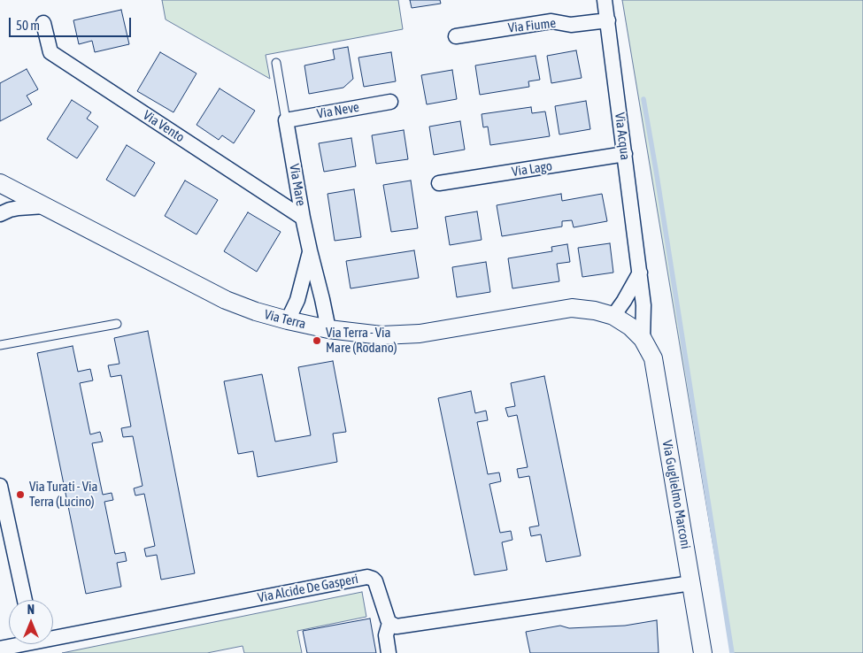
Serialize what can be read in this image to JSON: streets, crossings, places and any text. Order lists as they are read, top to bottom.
{
  "streets": {
    "street": [
      "Via Fiume",
      "Via Neve",
      "Via Vento",
      "Via Acqua",
      "Via Lago",
      "Via Mare",
      "Via Terra",
      "Via Guglielmo Marconi",
      "Via Alcide De Gasperi"
    ]
  },
  "crossings": [
    ["Via Fiume", "Via Acqua"],
    ["Via Neve", "Via Mare"],
    ["Via Vento", "Via Mare"],
    ["Via Acqua", "Via Lago"],
    ["Via Acqua", "Via Terra"],
    ["Via Acqua", "Via Guglielmo Marconi"],
    ["Via Mare", "Via Terra"],
    ["Via Terra", "Via Guglielmo Marconi"]
  ],
  "places": ["Via Terra - Via Mare (Rodano)", "Via Turati - Via Terra (Lucino)"],
  "scale_bar": "50 m",
  "north": "top"
}
